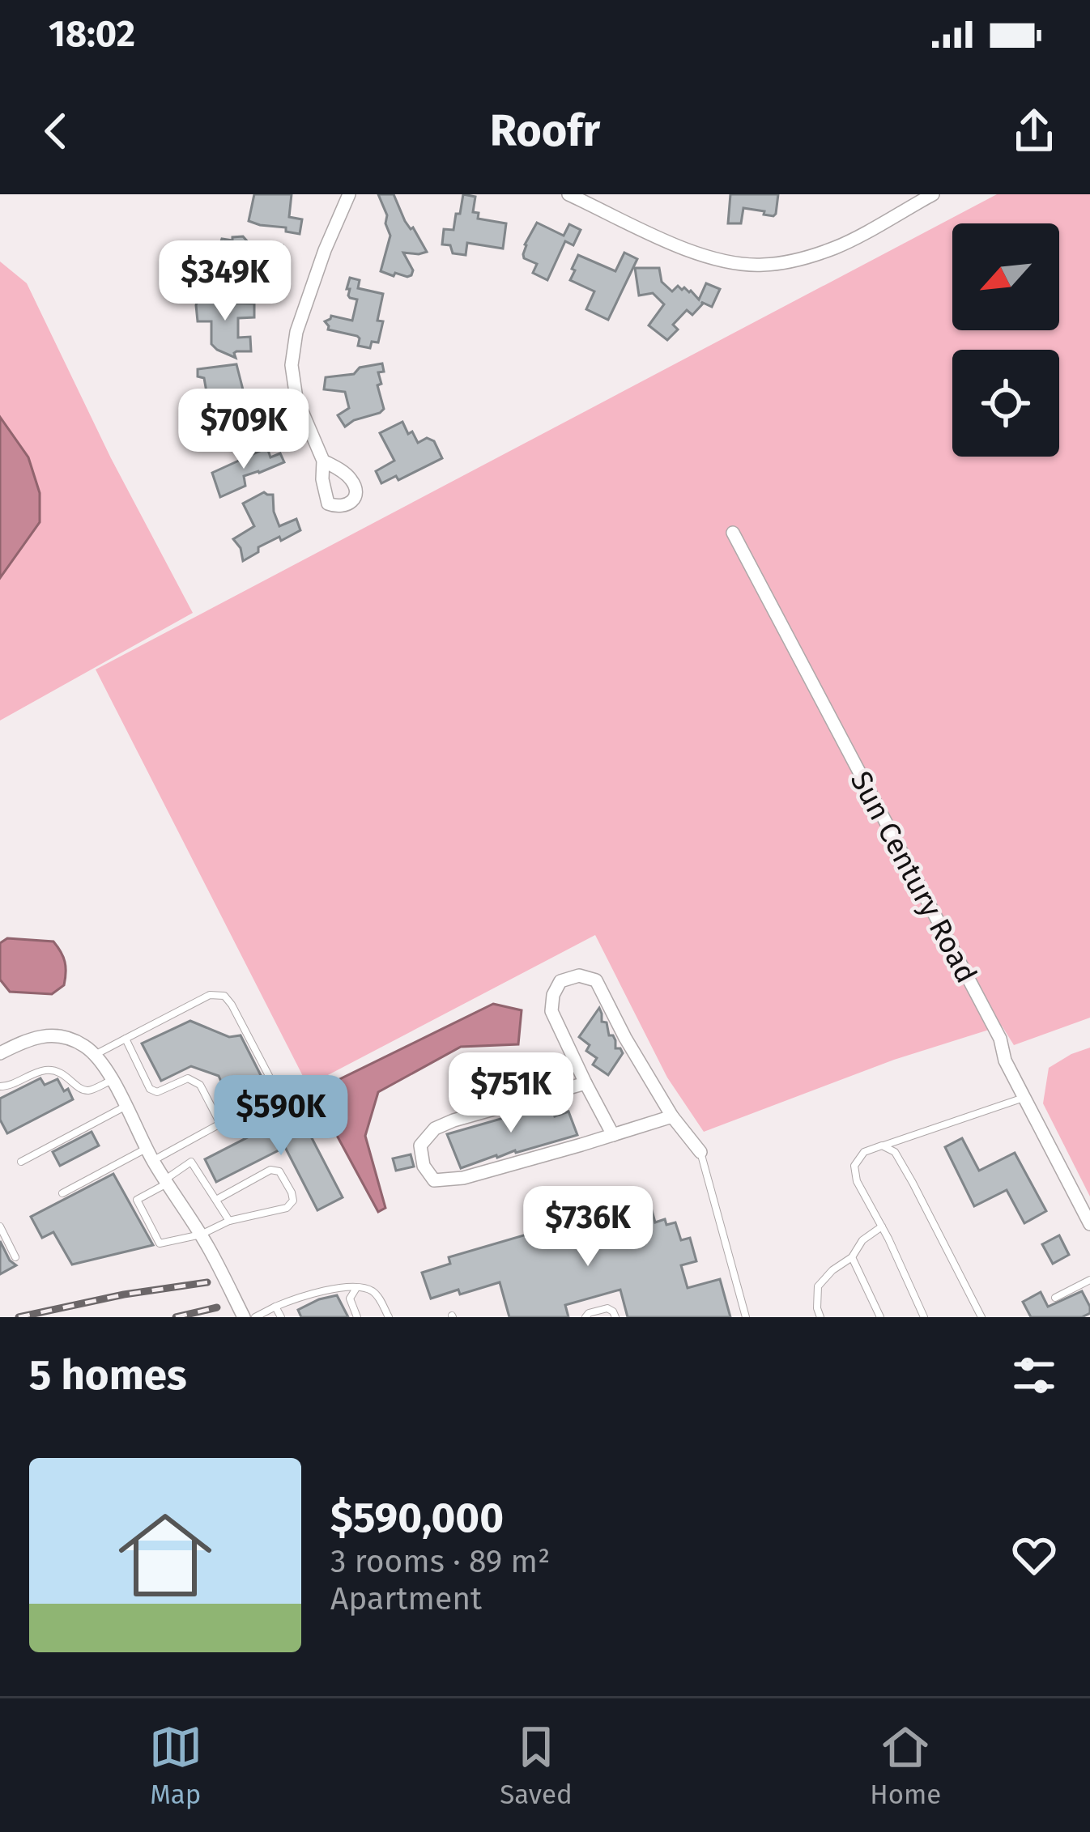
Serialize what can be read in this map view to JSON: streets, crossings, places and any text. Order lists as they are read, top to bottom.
{
  "streets": {
    "street": ["Sun Century Road"]
  },
  "north": "bottom left",
  "page": {
    "status": "18:02",
    "header": "Roofr",
    "price": [
      "$349K",
      "$709K",
      "$751K",
      "$590K",
      "$736K"
    ],
    "heading": "5 homes",
    "list": [
      {
        "name": "$590,000",
        "note": "3 rooms · 89 m² · Apartment"
      }
    ],
    "tabs": ["Map", "Saved", "Home"]
  }
}
